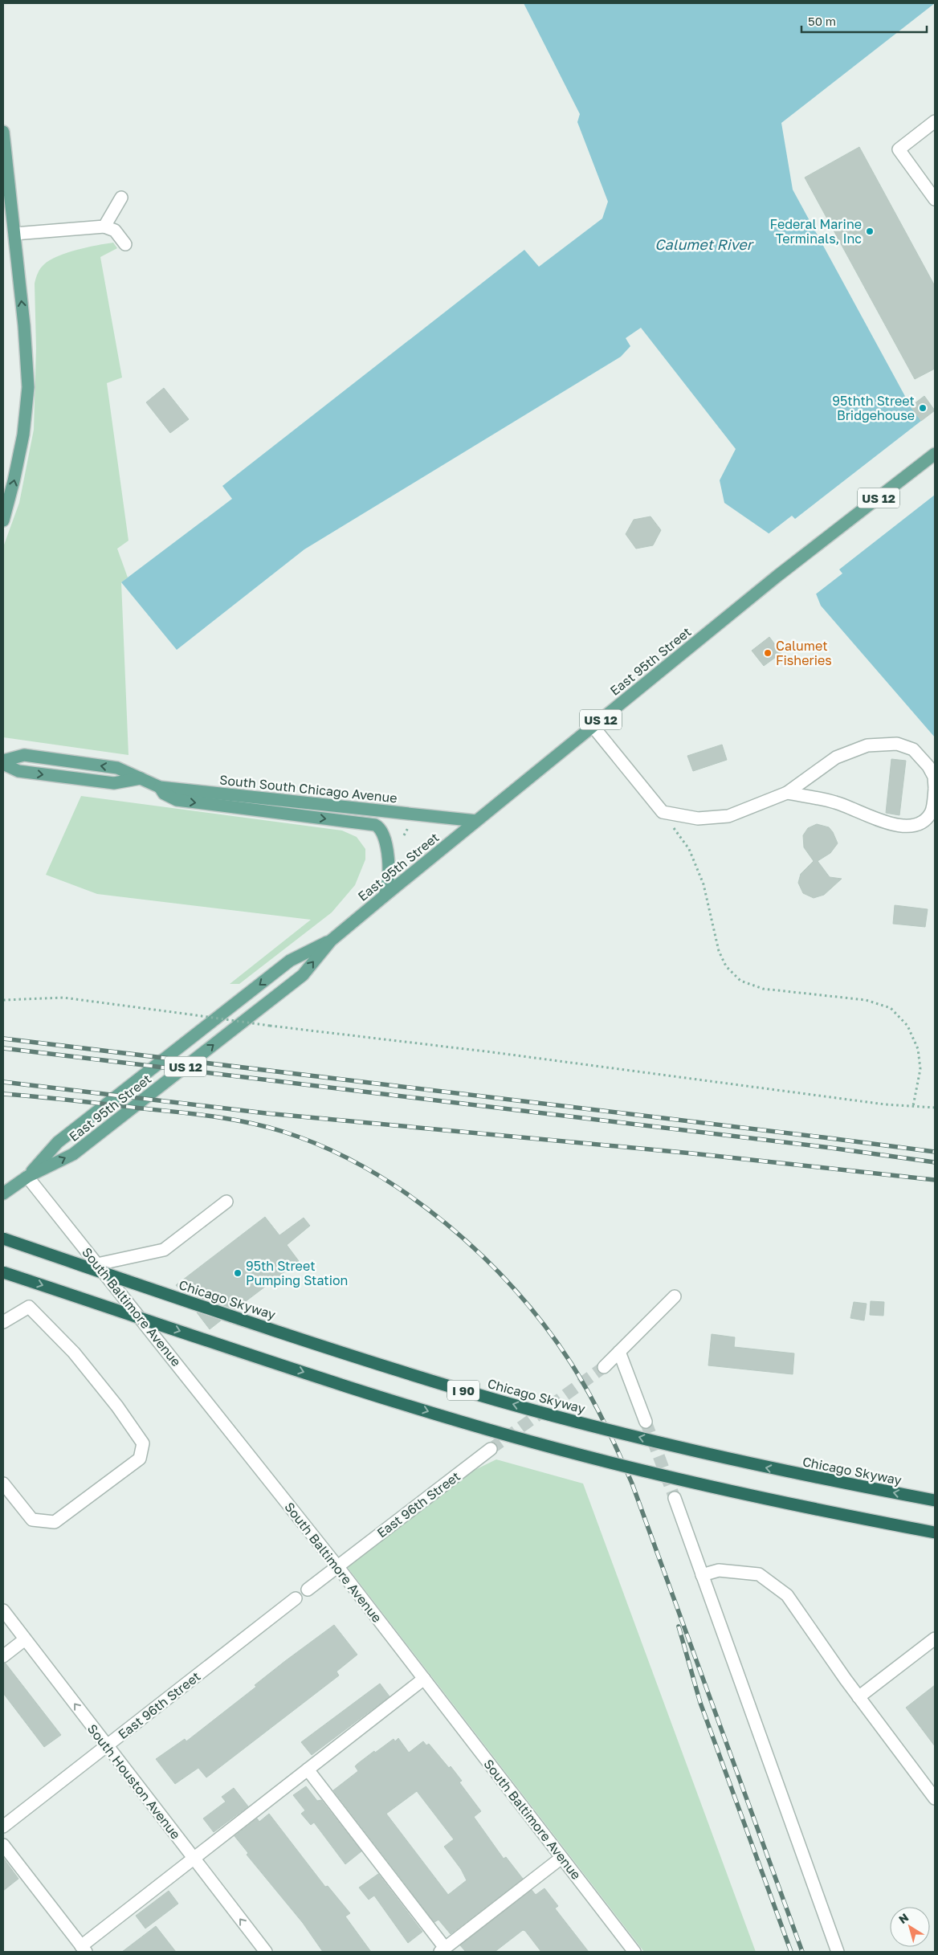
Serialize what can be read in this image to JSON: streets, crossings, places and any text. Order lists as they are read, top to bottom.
{
  "streets": {
    "highway": ["Chicago Skyway", "I 90"],
    "main road": ["US 12", "East 95th Street", "South South Chicago Avenue"],
    "street": ["South Baltimore Avenue", "East 96th Street", "South Houston Avenue"]
  },
  "crossings": [
    ["East 95th Street", "South South Chicago Avenue"],
    ["East 95th Street", "South Baltimore Avenue"],
    ["South Baltimore Avenue", "East 96th Street"],
    ["East 96th Street", "South Houston Avenue"]
  ],
  "one_way": ["South Houston Avenue"],
  "water": ["Calumet River"],
  "places": [
    "Federal Marine Terminals, Inc",
    "95thth Street Bridgehouse",
    "Calumet Fisheries",
    "95th Street Pumping Station"
  ],
  "scale_bar": "50 m",
  "north": "top left"
}
